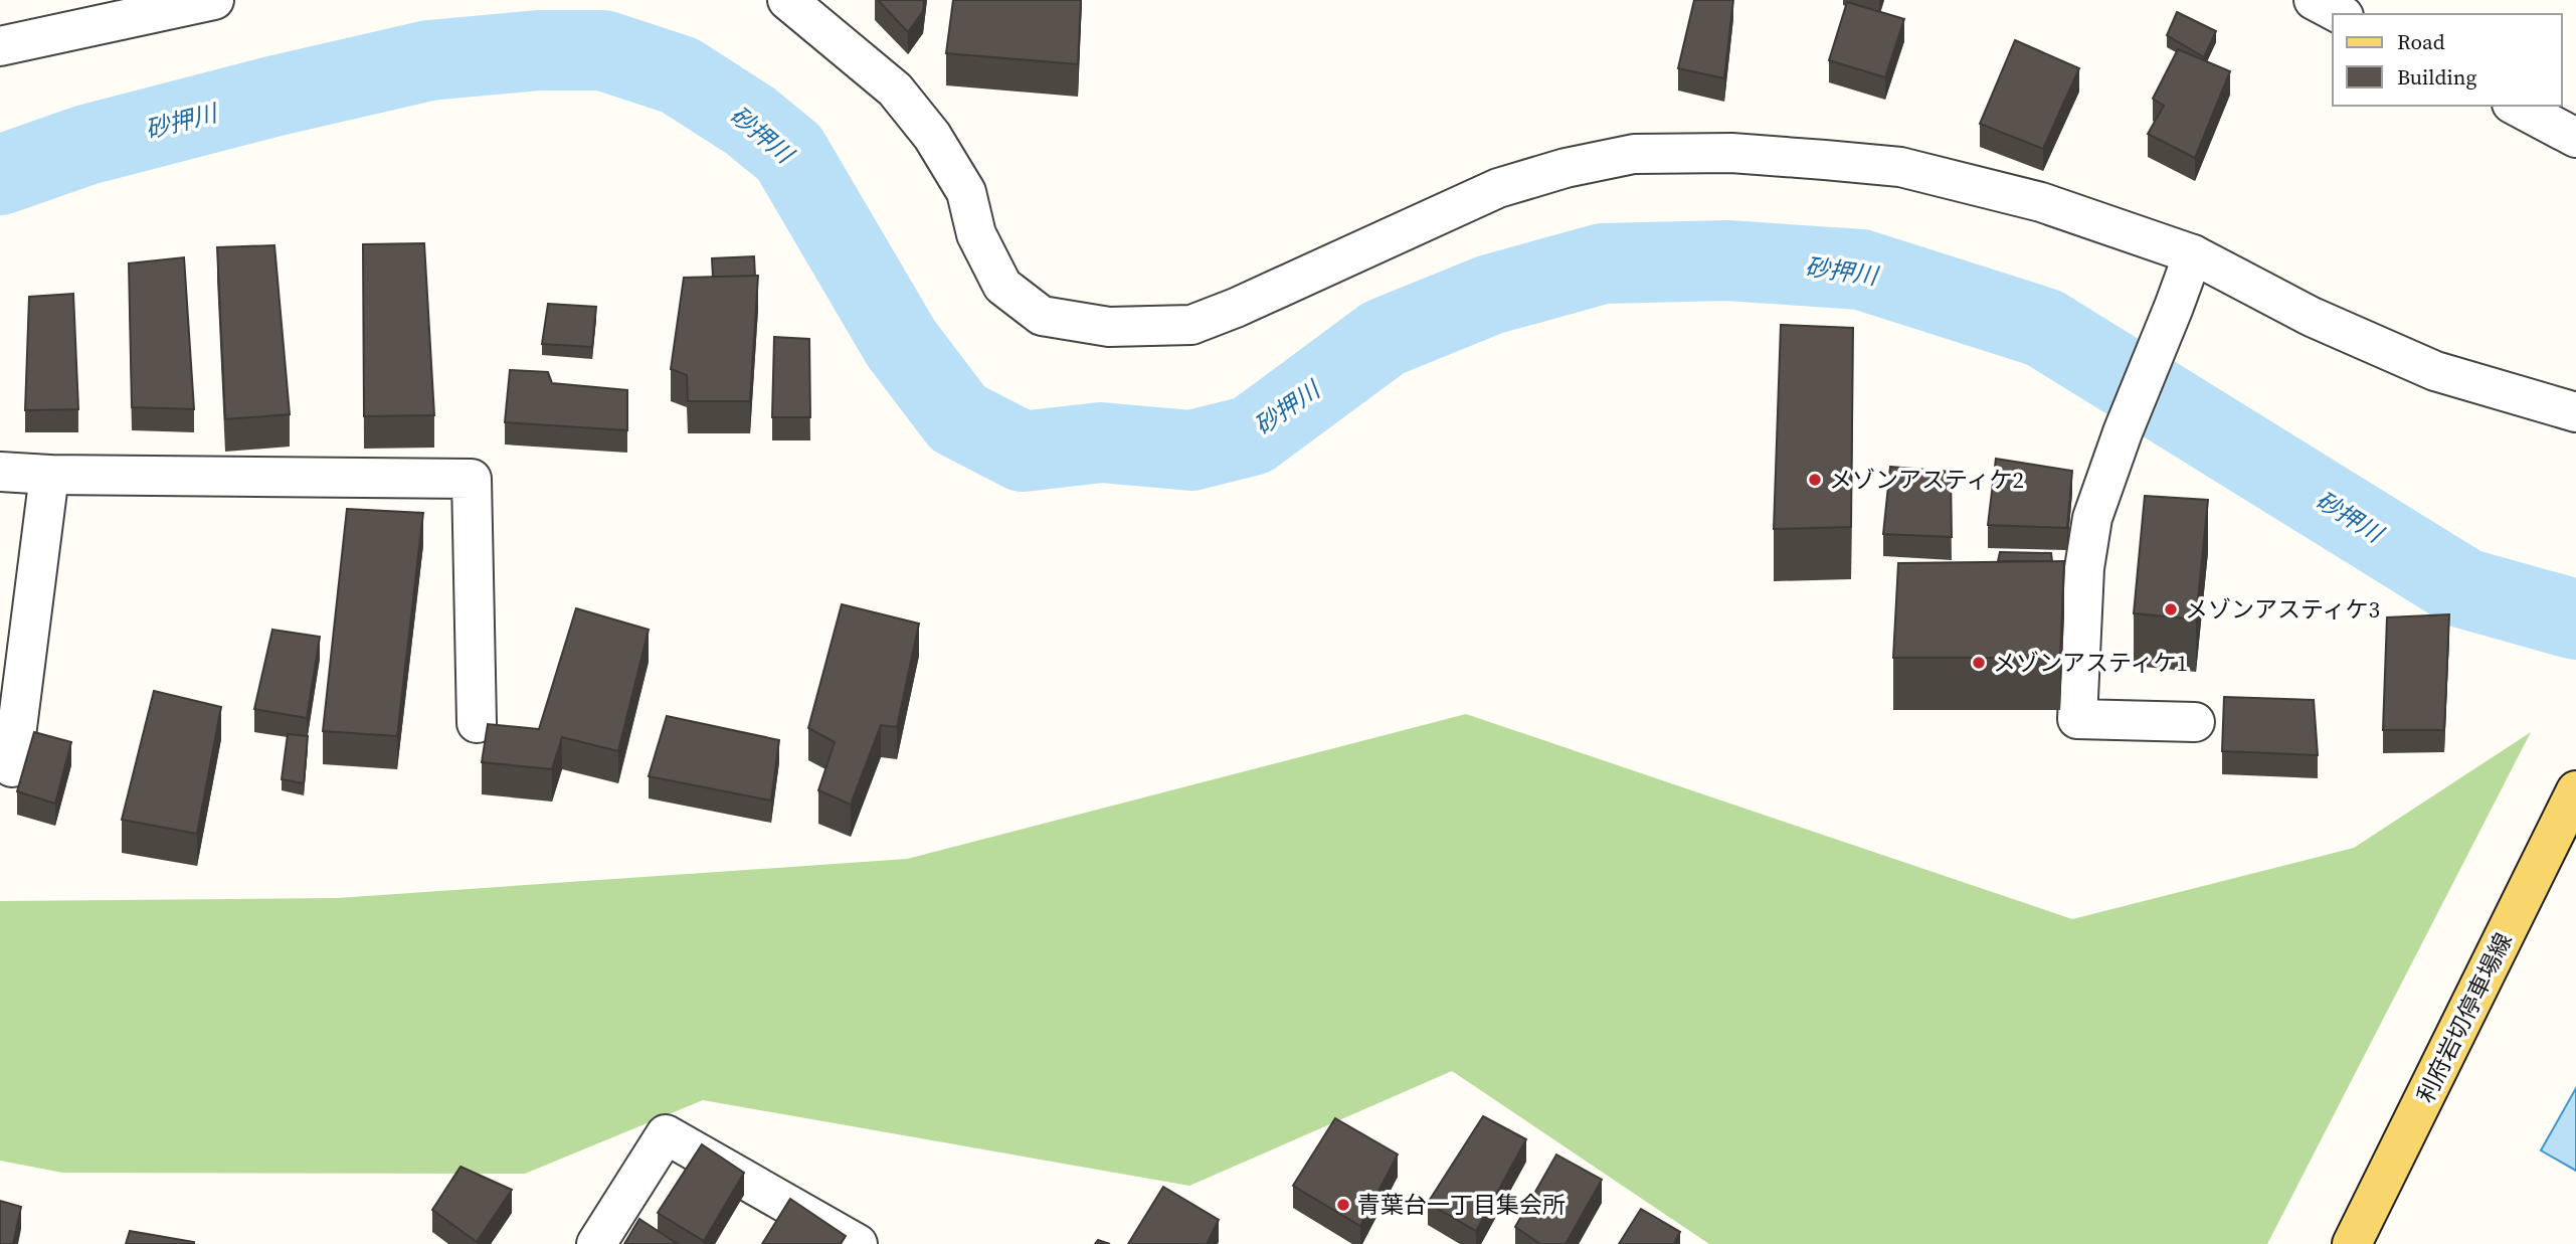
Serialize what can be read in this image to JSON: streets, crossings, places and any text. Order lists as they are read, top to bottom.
{
  "streets": {
    "main road": ["利府岩切停車場線"]
  },
  "water": ["砂押川"],
  "places": [
    "メゾンアスティケ2",
    "メゾンアスティケ3",
    "メゾンアスティケ1",
    "青葉台一丁目集会所"
  ],
  "legend": ["Road", "Building"]
}
